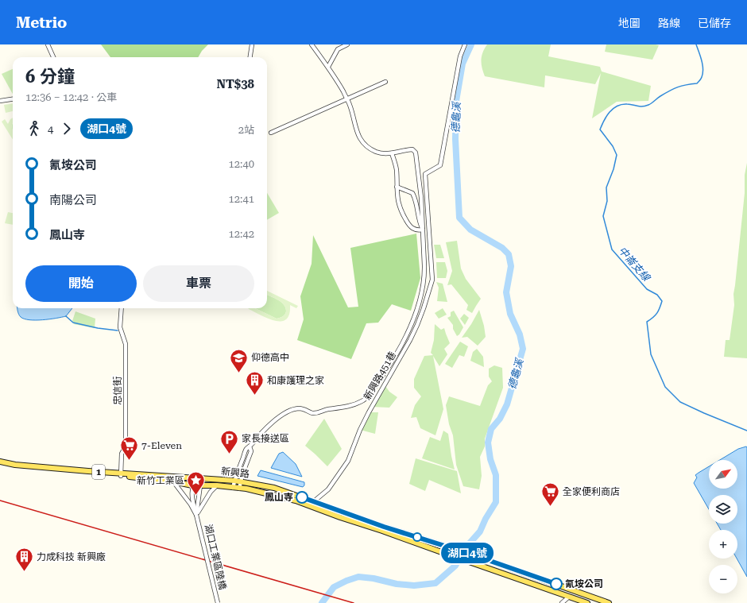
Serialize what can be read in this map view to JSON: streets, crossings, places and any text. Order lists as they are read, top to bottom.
{
  "streets": {
    "main road": ["1", "新興路"],
    "street": ["新興路451巷", "忠信街", "湖口工業區陸橋"]
  },
  "crossings": [
    ["新興路451巷", "新興路"],
    ["忠信街", "新興路"],
    ["1", "新興路"],
    ["新興路", "湖口工業區陸橋"]
  ],
  "water": ["德龜溪", "中崙支線"],
  "places": {
    "school or university": ["仰德高中"],
    "building": ["和康護理之家", "力成科技 新興廠"],
    "parking": ["家長接送區"],
    "supermarket": ["7-Eleven", "全家便利商店"],
    "place": ["新竹工業區"],
    "other": ["鳳山寺", "氰垵公司"]
  },
  "lines": ["bus line 湖口4號"],
  "north": "top right",
  "page": {
    "header": "Metrio",
    "nav": ["地圖", "路線", "已儲存"],
    "on_map": "湖口4號",
    "heading": ["6 分鐘", "12:36 – 12:42 · 公車", "NT$38"],
    "legs": ["4", "湖口4號", "2站"],
    "list": [
      {
        "name": "氰垵公司",
        "value": "12:40"
      },
      {
        "name": "南陽公司",
        "value": "12:41"
      },
      {
        "name": "鳳山寺",
        "value": "12:42"
      }
    ],
    "buttons": ["開始", "車票"],
    "map_buttons": ["+", "−"]
  }
}
